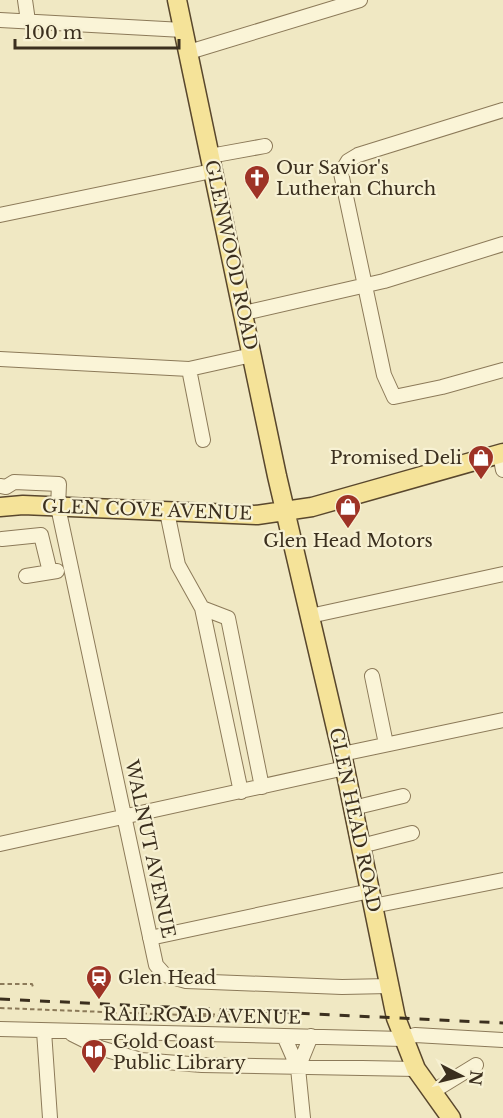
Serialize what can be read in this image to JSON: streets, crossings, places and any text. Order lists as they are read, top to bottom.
{
  "streets": {
    "main road": ["GLENWOOD ROAD", "GLEN COVE AVENUE", "GLEN HEAD ROAD"],
    "street": ["WALNUT AVENUE", "RAILROAD AVENUE"]
  },
  "crossings": [
    ["GLENWOOD ROAD", "GLEN COVE AVENUE"],
    ["GLENWOOD ROAD", "GLEN HEAD ROAD"],
    ["GLEN COVE AVENUE", "GLEN HEAD ROAD"],
    ["GLEN COVE AVENUE", "WALNUT AVENUE"],
    ["GLEN HEAD ROAD", "WALNUT AVENUE"],
    ["GLEN HEAD ROAD", "RAILROAD AVENUE"]
  ],
  "places": {
    "church": ["Our Savior's Lutheran Church"],
    "shop": ["Promised Deli", "Glen Head Motors"],
    "station": ["Glen Head"],
    "library": ["Gold Coast Public Library"]
  },
  "scale_bar": "100 m",
  "north": "right"
}
